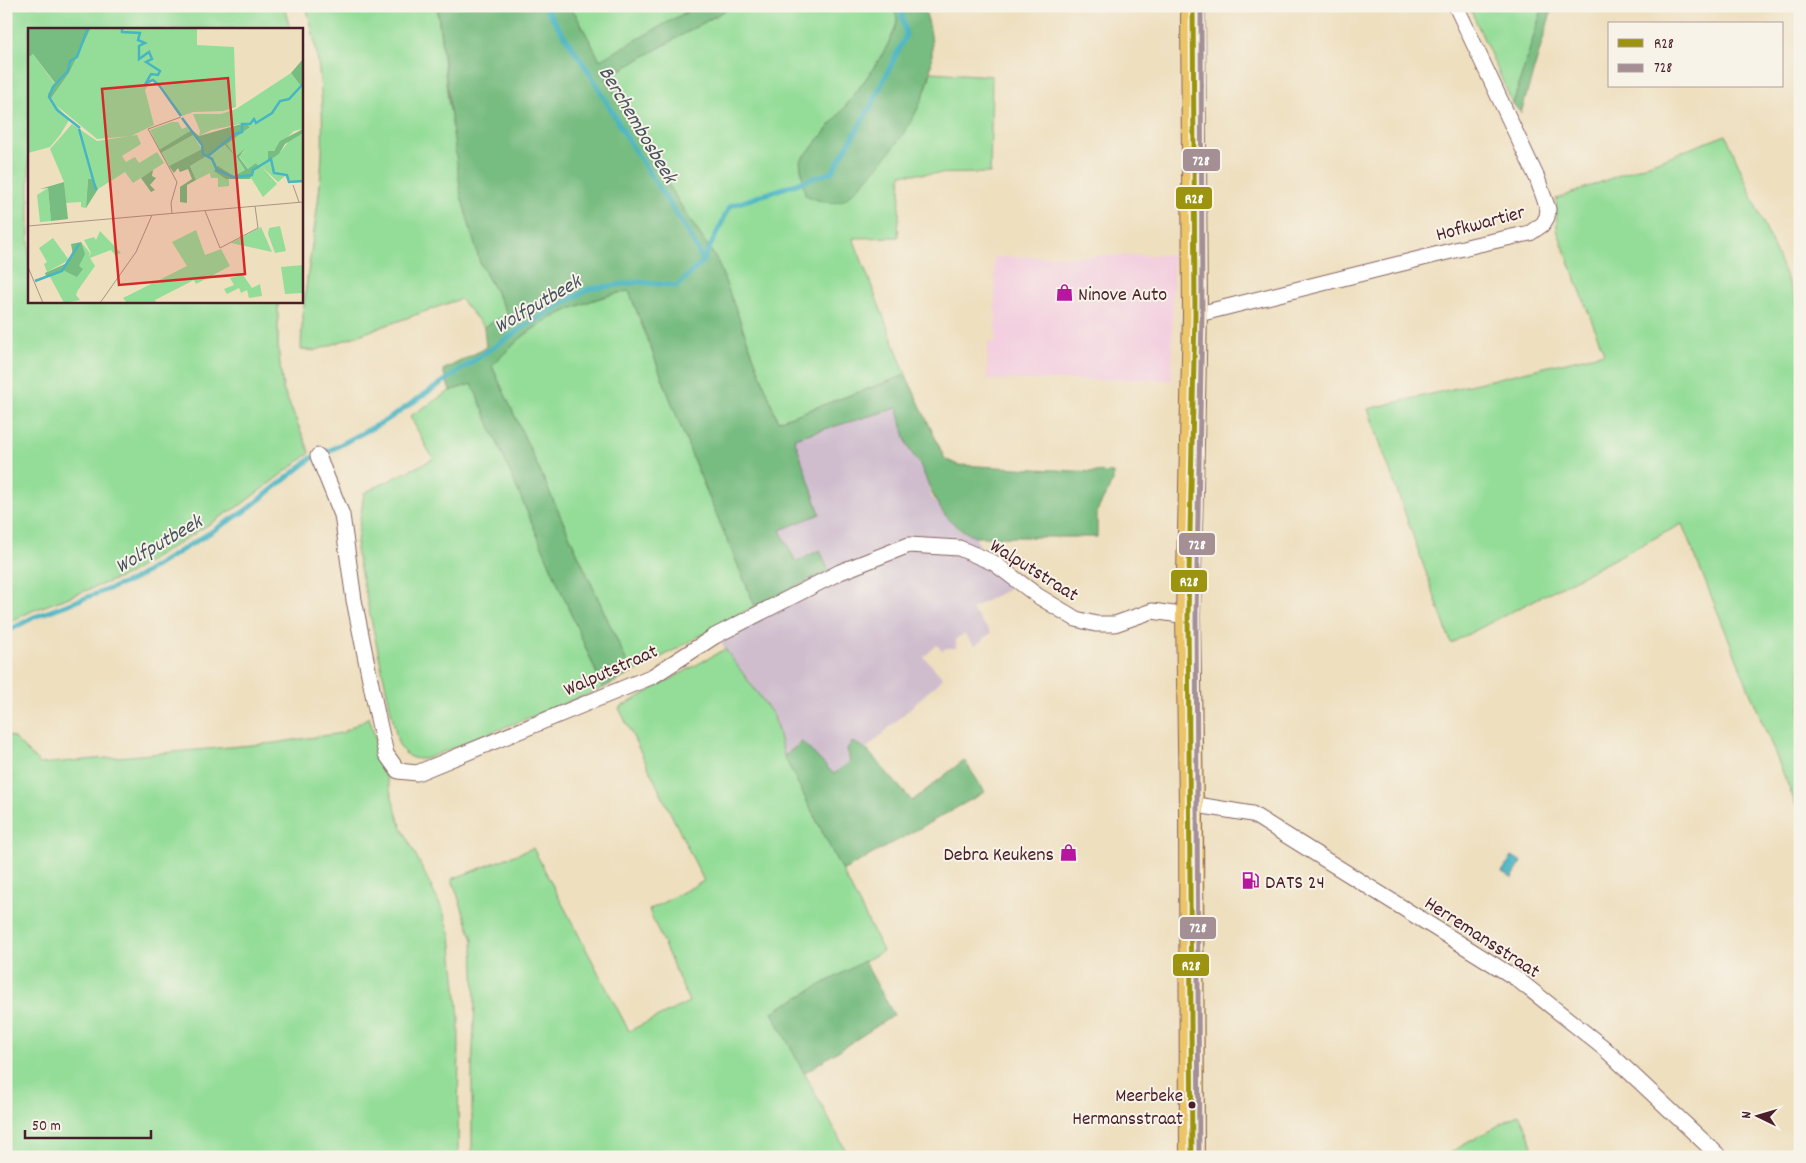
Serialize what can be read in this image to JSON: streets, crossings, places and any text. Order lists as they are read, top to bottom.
{
  "streets": {
    "street": ["Hofkwartier", "Walputstraat", "Herremansstraat"]
  },
  "water": ["Berchembosbeek", "Wolfputbeek"],
  "places": {
    "shop": ["Ninove Auto", "Debra Keukens"],
    "fuel station": ["DATS 24"],
    "other": ["Meerbeke Hermansstraat"]
  },
  "lines": ["transit line R28", "transit line 728"],
  "legend": ["R28", "728"],
  "scale_bar": "50 m",
  "north": "left"
}
